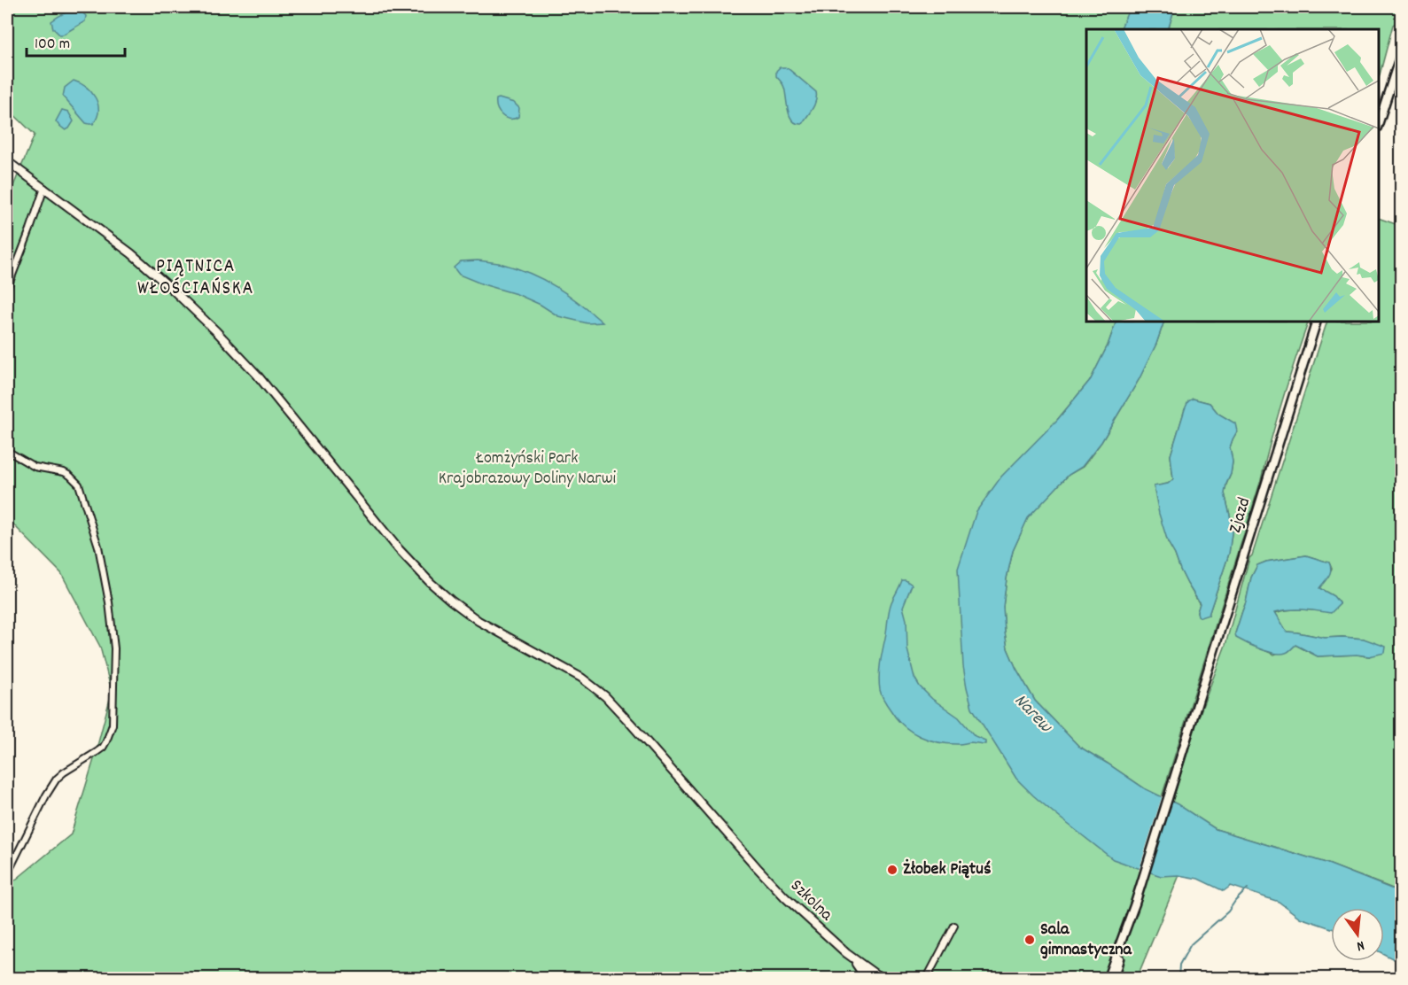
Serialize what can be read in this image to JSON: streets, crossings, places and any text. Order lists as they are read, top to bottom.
{
  "streets": {
    "main road": ["Zjazd"],
    "street": ["Szkolna"]
  },
  "districts": ["PIĄTNICA WŁOŚCIAŃSKA"],
  "water": ["Narew"],
  "parks": ["Łomżyński Park Krajobrazowy Doliny Narwi"],
  "places": ["Żłobek Piątuś", "Sala gimnastyczna"],
  "scale_bar": "100 m",
  "north": "bottom"
}
